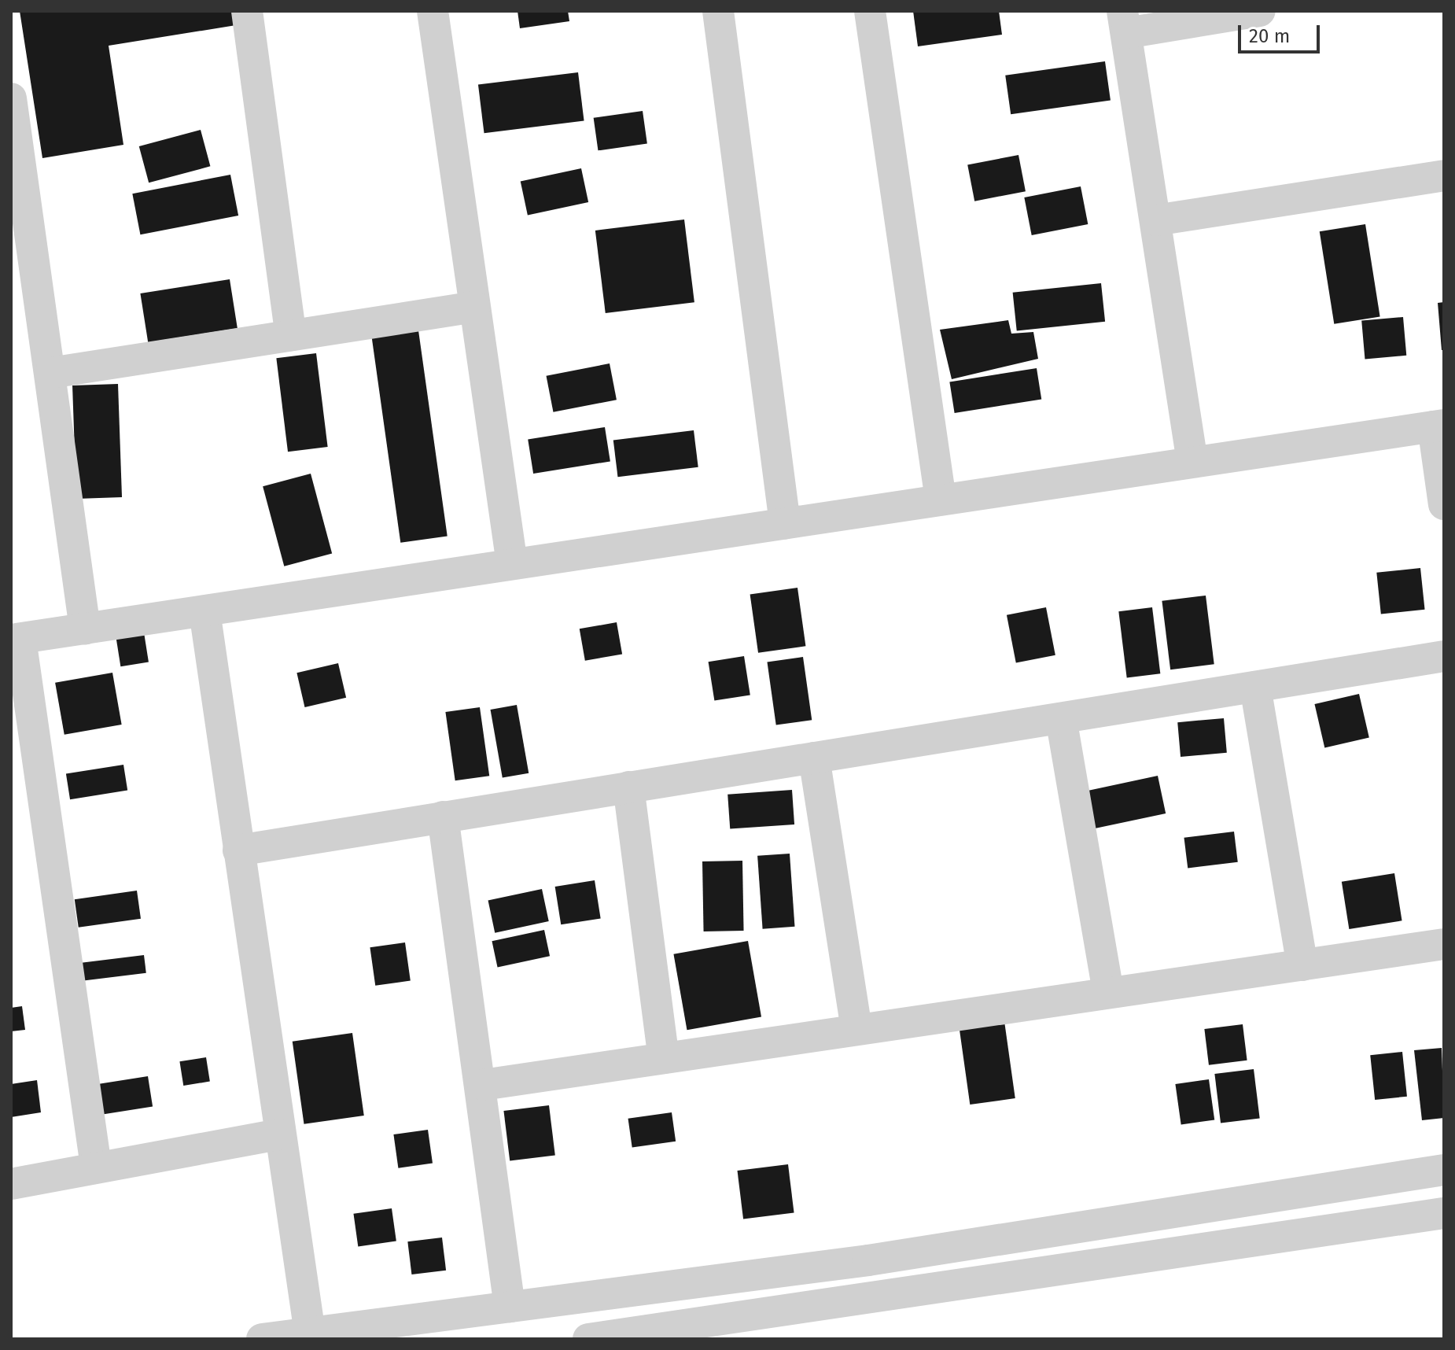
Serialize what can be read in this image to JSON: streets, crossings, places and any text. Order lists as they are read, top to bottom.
{
  "scale_bar": "20 m"
}
